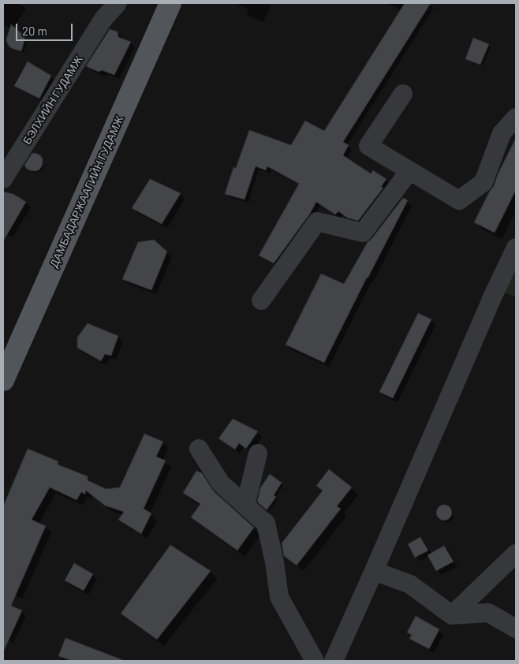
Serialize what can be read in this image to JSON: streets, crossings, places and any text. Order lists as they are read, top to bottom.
{
  "streets": {
    "main road": ["ДАМБАДАРЖААГИЙН ГУДАМЖ"],
    "street": ["БЭЛХИЙН ГУДАМЖ"]
  },
  "scale_bar": "20 m"
}
